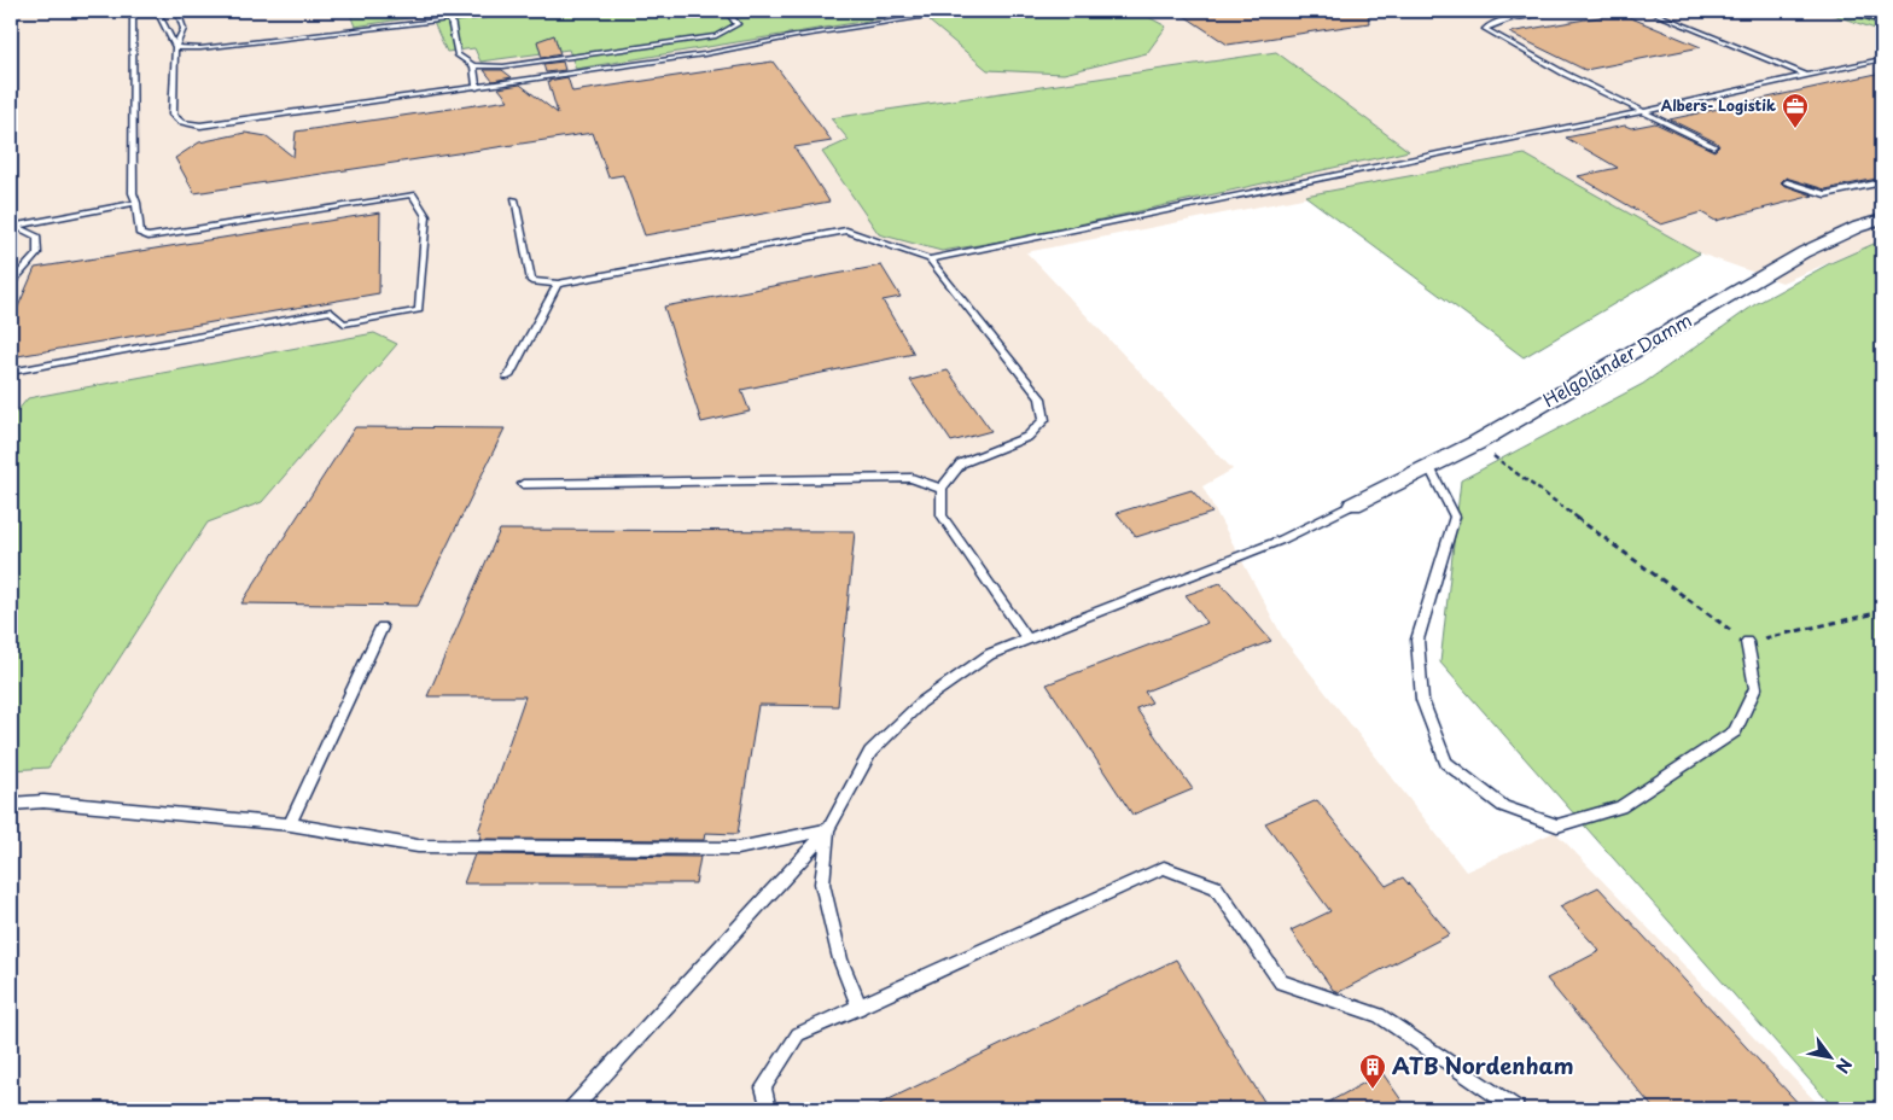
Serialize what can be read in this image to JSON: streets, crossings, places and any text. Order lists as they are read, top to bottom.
{
  "streets": {
    "street": ["Helgoländer Damm"]
  },
  "places": {
    "office": ["Albers- Logistik"],
    "building": ["ATB Nordenham"]
  },
  "north": "bottom right"
}
